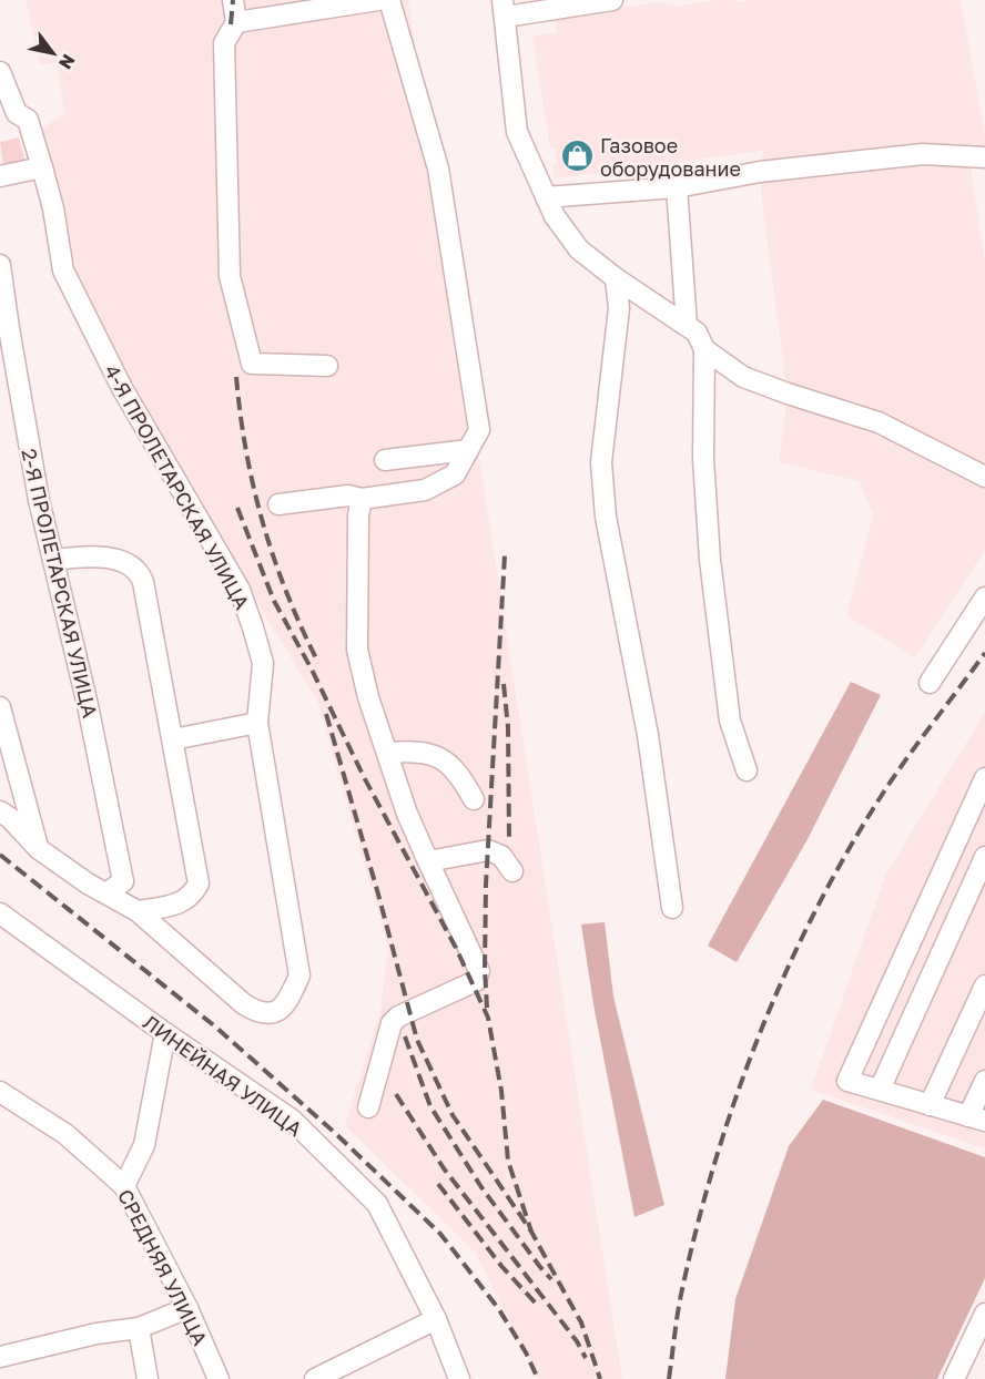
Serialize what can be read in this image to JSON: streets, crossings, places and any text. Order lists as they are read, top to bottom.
{
  "streets": {
    "street": [
      "4-Я ПРОЛЕТАРСКАЯ УЛИЦА",
      "2-Я ПРОЛЕТАРСКАЯ УЛИЦА",
      "ЛИНЕЙНАЯ УЛИЦА",
      "СРЕДНЯЯ УЛИЦА"
    ]
  },
  "places": {
    "shop": ["Газовое оборудование"]
  },
  "north": "bottom right"
}
